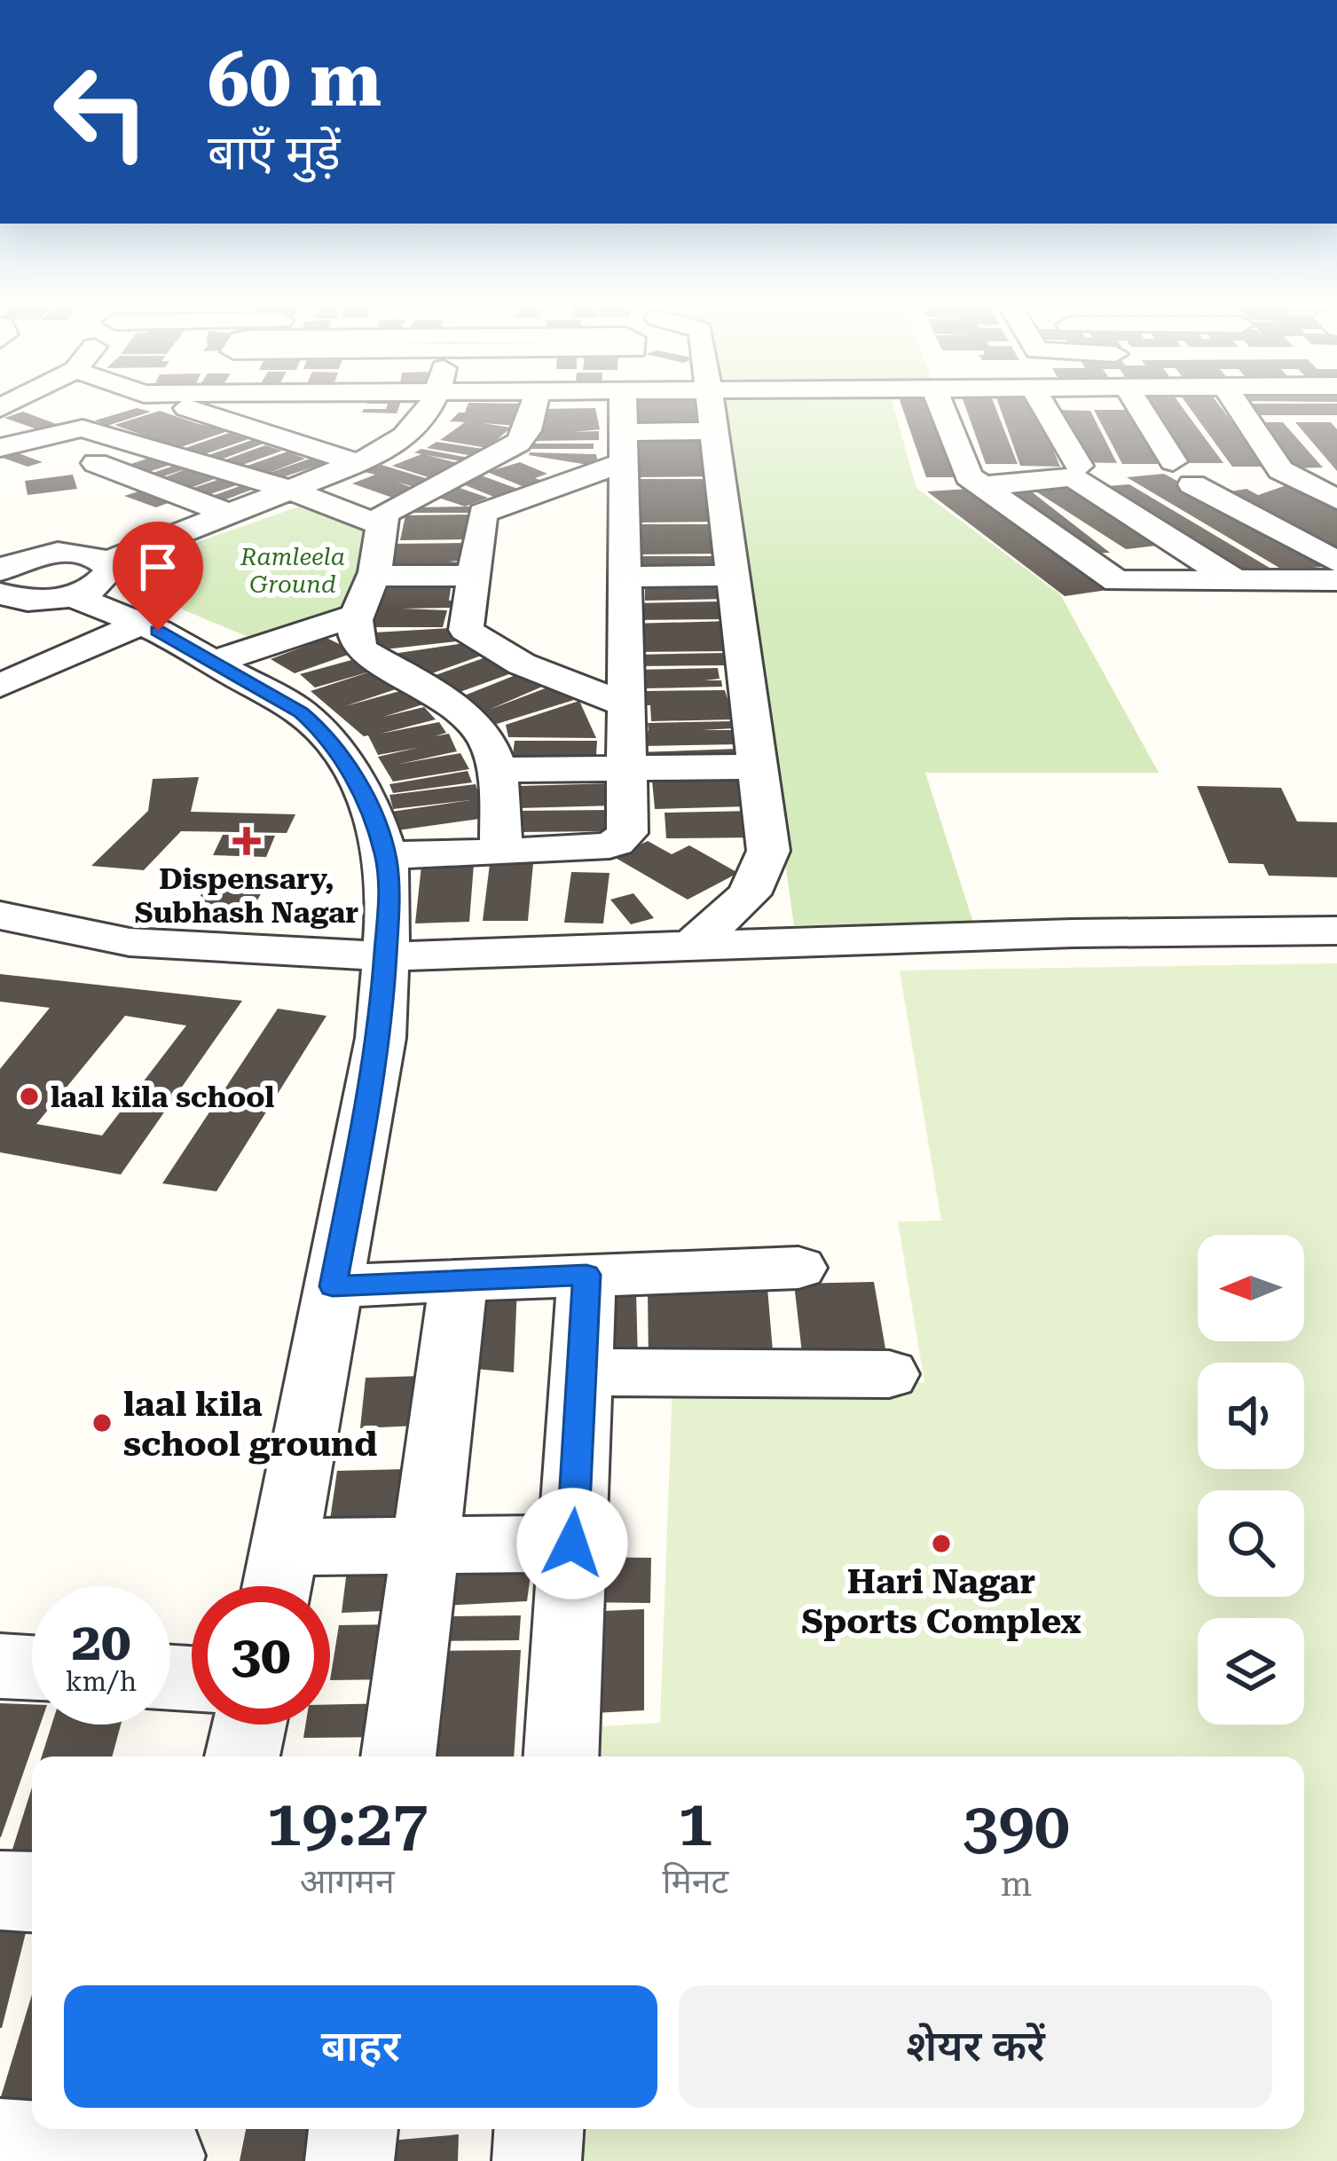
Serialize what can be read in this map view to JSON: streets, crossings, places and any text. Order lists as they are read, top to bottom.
{
  "parks": ["Ramleela Ground"],
  "places": {
    "health": ["Dispensary, Subhash Nagar"],
    "other": ["laal kila school", "laal kila school ground", "Hari Nagar Sports Complex"]
  },
  "north": "left",
  "page": {
    "turn": ["60 m", "बाएँ मुड़ें"],
    "speed": "20 km/h",
    "limit": "30",
    "eta": [
      "19:27",
      "आगमन",
      "1",
      "मिनट",
      "390",
      "m"
    ],
    "buttons": ["बाहर", "शेयर करें"]
  }
}
